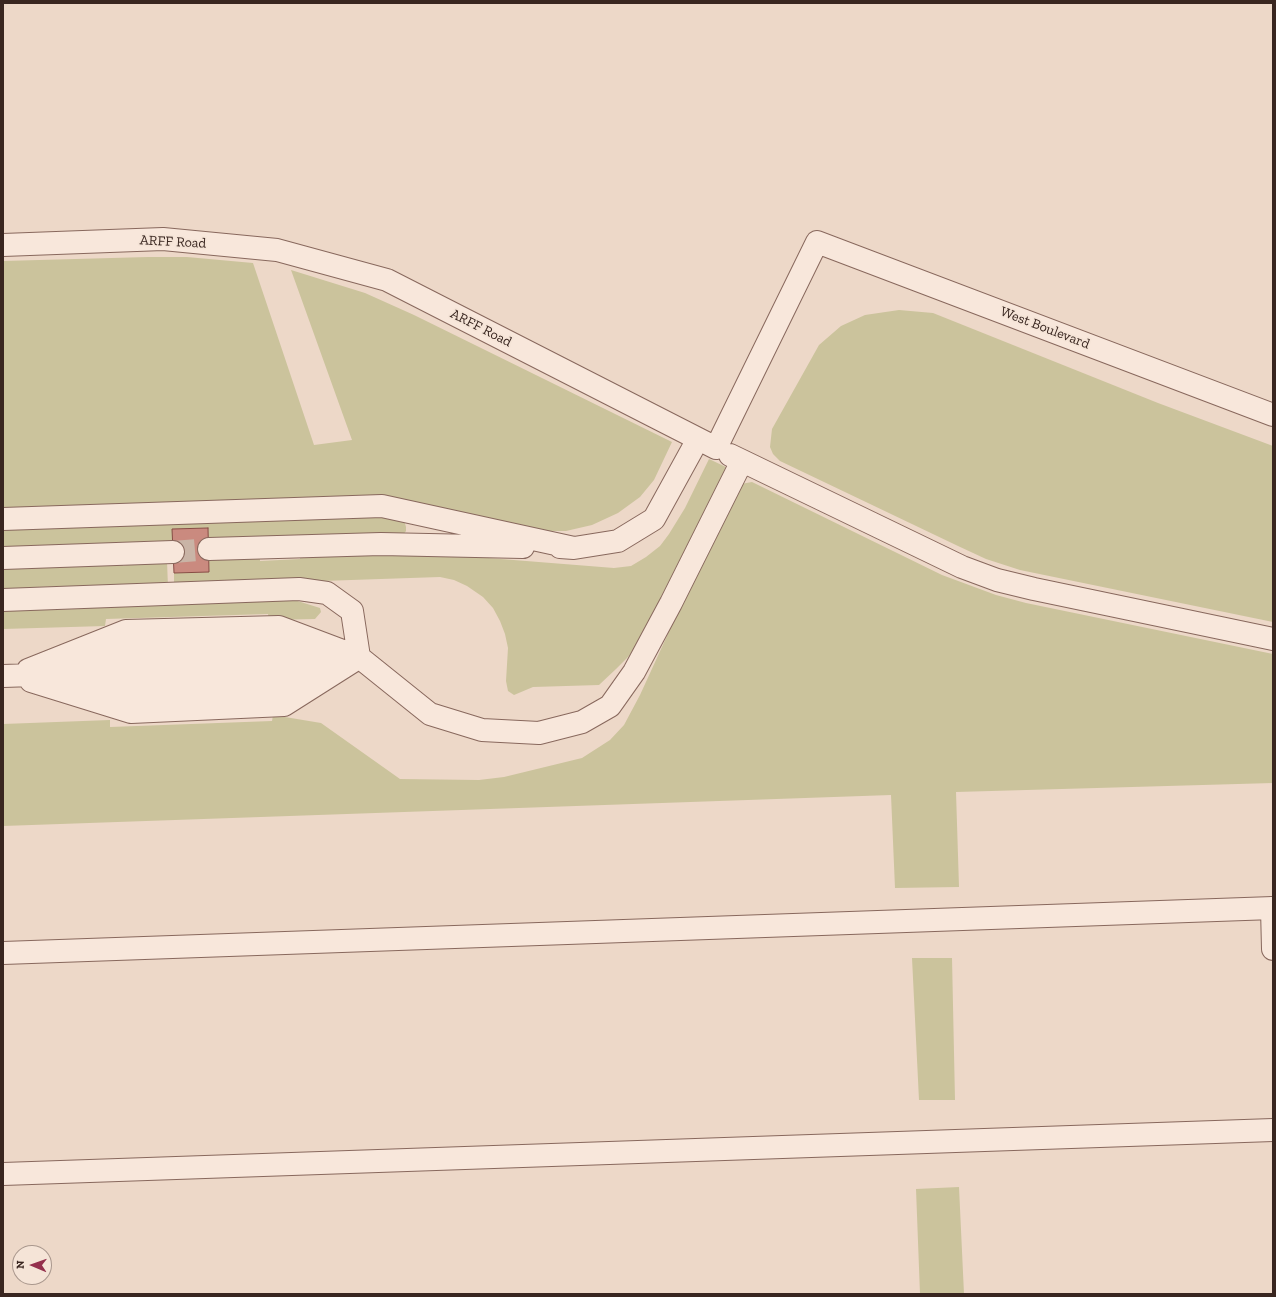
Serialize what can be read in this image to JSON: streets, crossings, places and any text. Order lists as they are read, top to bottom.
{
  "streets": {
    "street": ["ARFF Road", "West Boulevard"]
  },
  "crossings": [
    ["ARFF Road", "West Boulevard"]
  ],
  "north": "left"
}
